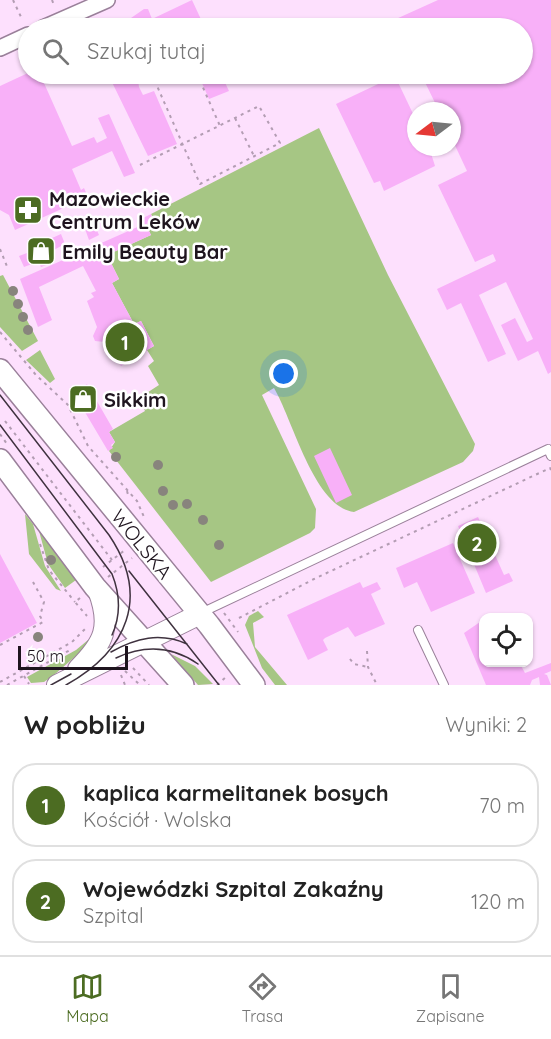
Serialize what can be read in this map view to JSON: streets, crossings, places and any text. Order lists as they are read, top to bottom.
{
  "streets": {
    "main road": ["WOLSKA"]
  },
  "places": {
    "pharmacy": ["Mazowieckie Centrum Leków"],
    "shop": ["Emily Beauty Bar", "Sikkim"]
  },
  "scale_bar": "50 m",
  "north": "left",
  "page": {
    "search": "Szukaj tutaj",
    "pins": ["1", "2"],
    "scale": "50 m",
    "heading": ["W pobliżu", "Wyniki: 2"],
    "list": [
      {
        "mark": "1",
        "name": "kaplica karmelitanek bosych",
        "note": "Kościół · Wolska",
        "value": "70 m"
      },
      {
        "mark": "2",
        "name": "Wojewódzki Szpital Zakaźny",
        "note": "Szpital",
        "value": "120 m"
      }
    ],
    "nav": ["Mapa", "Trasa", "Zapisane"]
  }
}
